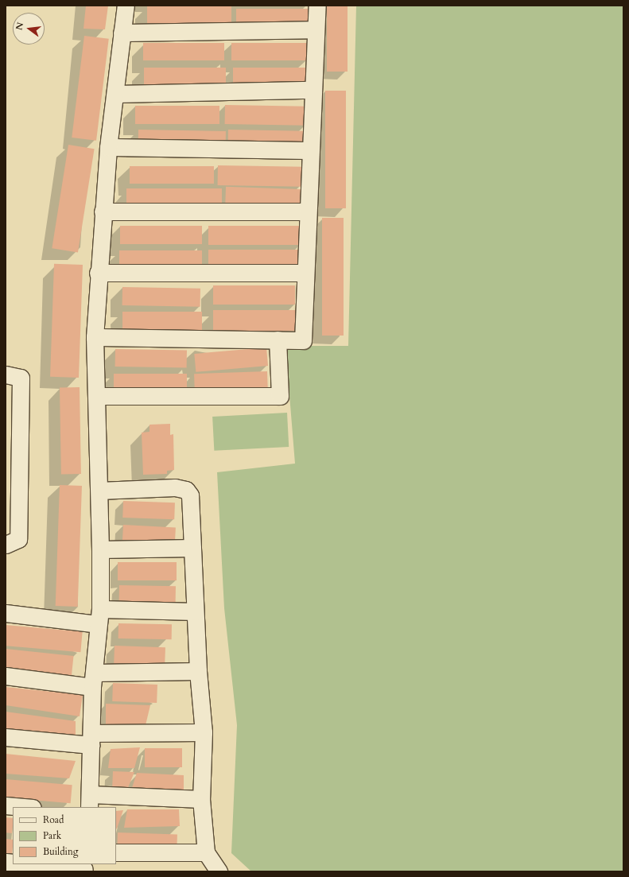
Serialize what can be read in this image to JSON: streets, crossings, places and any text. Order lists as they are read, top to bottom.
{
  "legend": ["Road", "Park", "Building"],
  "north": "left"
}
